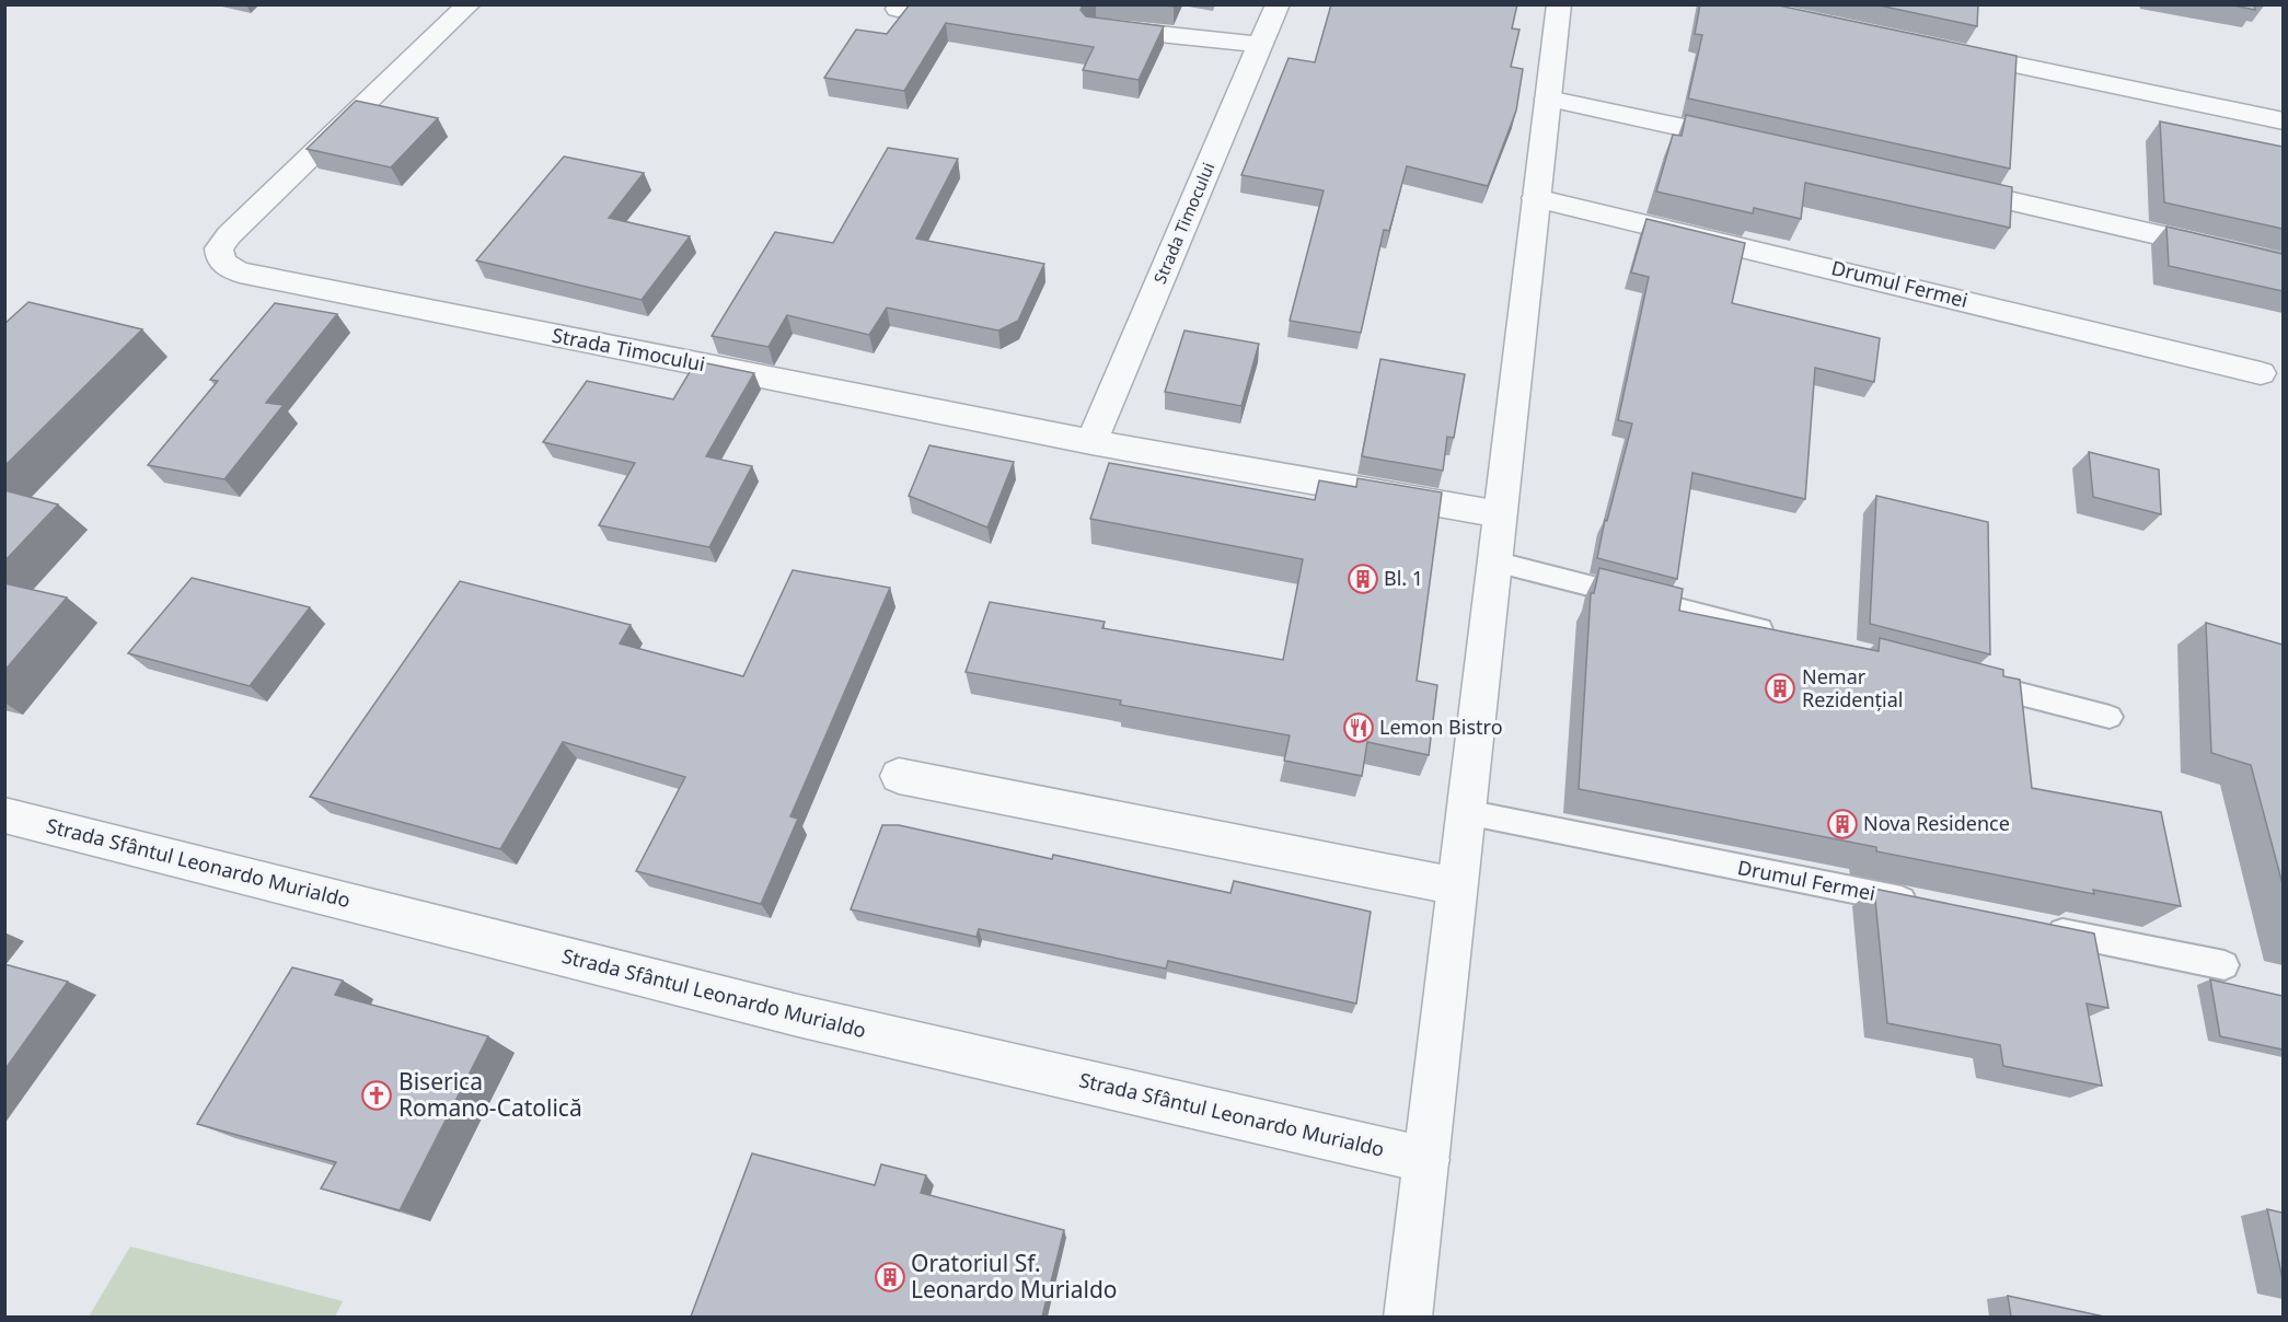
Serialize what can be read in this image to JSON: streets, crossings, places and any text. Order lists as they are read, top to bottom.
{
  "streets": {
    "street": ["Strada Timocului", "Drumul Fermei", "Strada Sfântul Leonardo Murialdo"]
  },
  "places": {
    "building": [
      "Bl. 1",
      "Nemar Rezidențial",
      "Nova Residence",
      "Oratoriul Sf. Leonardo Murialdo"
    ],
    "restaurant": ["Lemon Bistro"],
    "church": ["Biserica Romano-Catolică"]
  }
}
